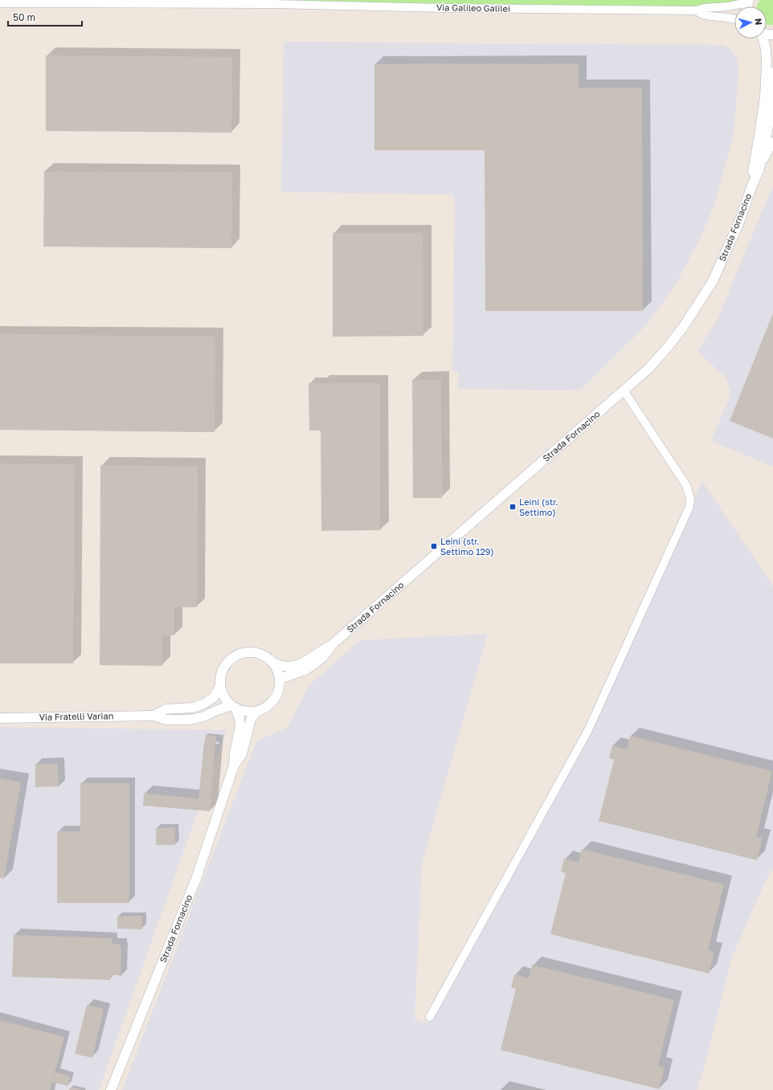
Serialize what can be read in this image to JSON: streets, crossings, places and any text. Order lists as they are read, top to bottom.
{
  "streets": {
    "street": ["Via Galileo Galilei", "Strada Fornacino", "Via Fratelli Varian"]
  },
  "crossings": [
    ["Strada Fornacino", "Via Fratelli Varian"]
  ],
  "places": {
    "transit": ["Leini (str. Settimo)", "Leini (str. Settimo 129)"]
  },
  "scale_bar": "50 m",
  "north": "right"
}
